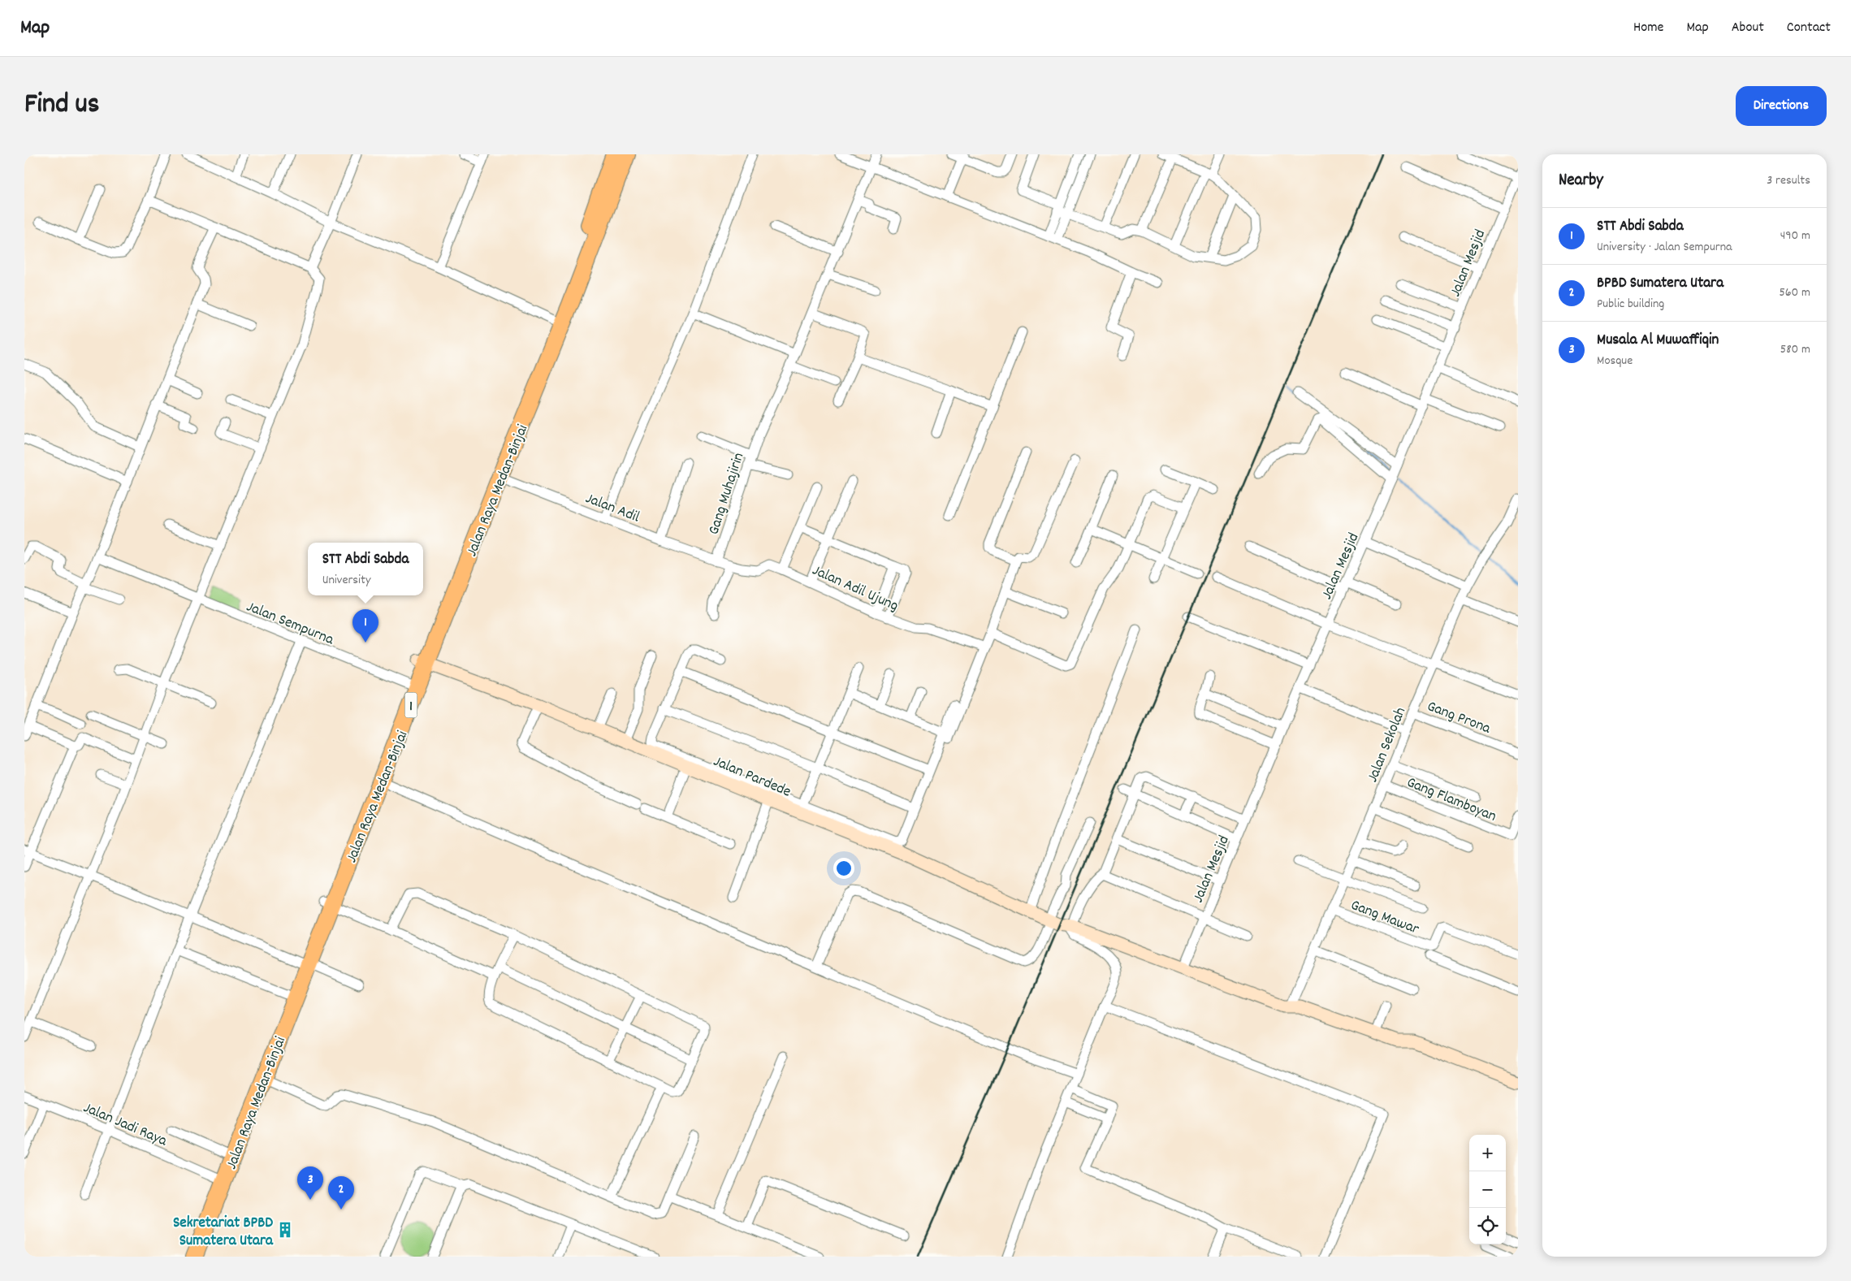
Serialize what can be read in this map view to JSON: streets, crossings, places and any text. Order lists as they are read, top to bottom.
{
  "streets": {
    "highway": ["Jalan Raya Medan-Binjai", "1"],
    "street": [
      "Jalan Mesjid",
      "Gang Muhajirin",
      "Jalan Adil",
      "Jalan Adil Ujung",
      "Jalan Sempurna",
      "Gang Prona",
      "Jalan Sekolah",
      "Jalan Pardede",
      "Gang Flamboyan",
      "Gang Mawar",
      "Jalan Jadi Raya"
    ]
  },
  "crossings": [
    ["Jalan Mesjid", "Jalan Pardede"],
    ["Jalan Raya Medan-Binjai", "Jalan Adil"],
    ["Jalan Raya Medan-Binjai", "Jalan Sempurna"],
    ["Jalan Raya Medan-Binjai", "Jalan Pardede"],
    ["Jalan Raya Medan-Binjai", "Jalan Jadi Raya"],
    ["Gang Muhajirin", "Jalan Adil"],
    ["Gang Muhajirin", "Jalan Adil Ujung"],
    ["Jalan Adil", "Jalan Adil Ujung"],
    ["Gang Prona", "Jalan Sekolah"],
    ["Jalan Sekolah", "Jalan Pardede"],
    ["Jalan Sekolah", "Gang Flamboyan"],
    ["Jalan Sekolah", "Gang Mawar"]
  ],
  "places": {
    "building": ["Sekretariat BPBD Sumatera Utara"]
  },
  "page": {
    "header": "Map",
    "nav": [
      "Home",
      "Map",
      "About",
      "Contact"
    ],
    "title": "Find us",
    "buttons": "Directions",
    "heading": ["Nearby", "3 results"],
    "list": [
      {
        "mark": "1",
        "name": "STT Abdi Sabda",
        "note": "University · Jalan Sempurna",
        "value": "490 m"
      },
      {
        "mark": "2",
        "name": "BPBD Sumatera Utara",
        "note": "Public building",
        "value": "560 m"
      },
      {
        "mark": "3",
        "name": "Musala Al Muwaffiqin",
        "note": "Mosque",
        "value": "580 m"
      }
    ],
    "popup": ["STT Abdi Sabda", "University"],
    "pins": ["1", "3", "2"],
    "map_buttons": ["+", "−"]
  }
}
